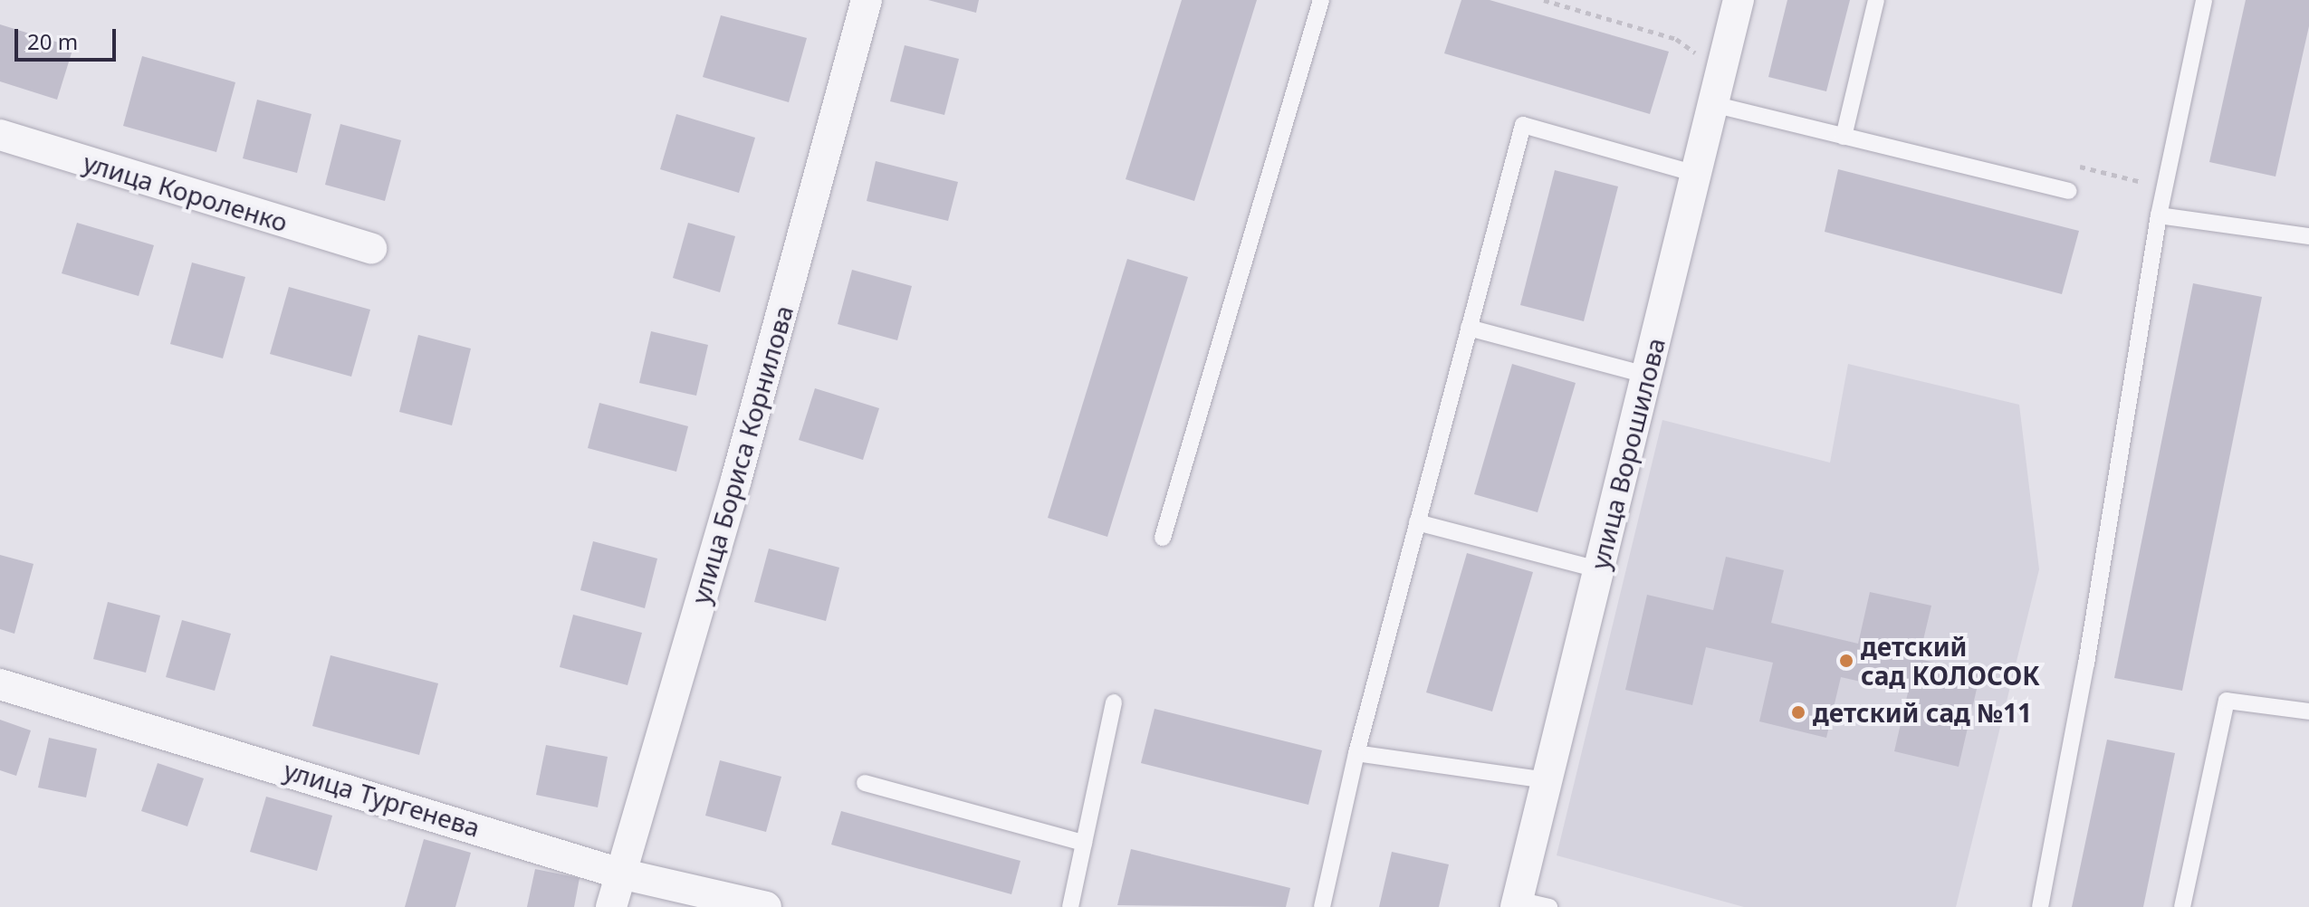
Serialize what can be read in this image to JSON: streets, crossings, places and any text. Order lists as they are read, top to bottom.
{
  "streets": {
    "street": [
      "улица Короленко",
      "улица Ворошилова",
      "улица Бориса Корнилова",
      "улица Тургенева"
    ]
  },
  "crossings": [
    ["улица Бориса Корнилова", "улица Тургенева"]
  ],
  "places": ["детский сад КОЛОСОК", "детский сад №11"],
  "scale_bar": "20 m"
}
